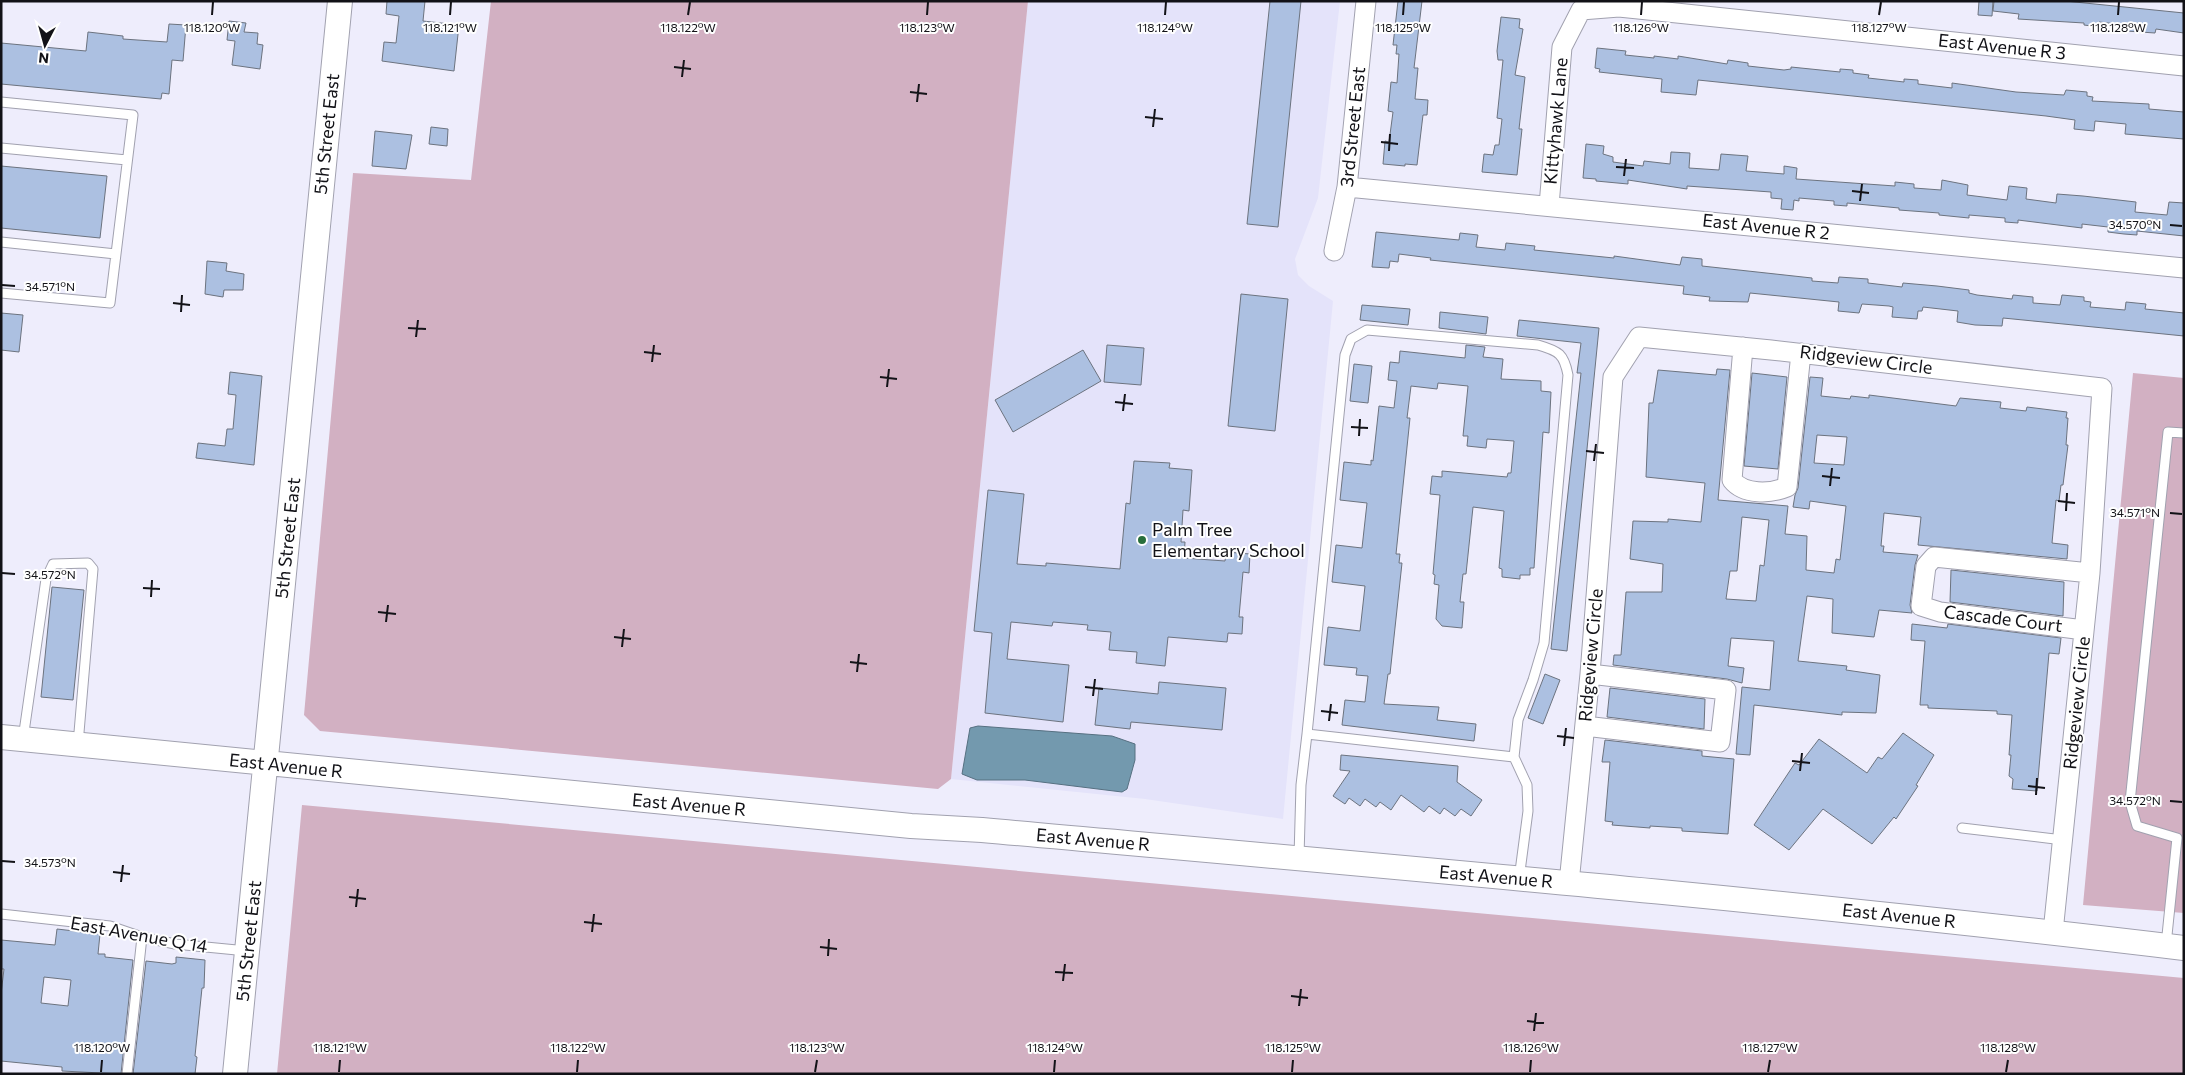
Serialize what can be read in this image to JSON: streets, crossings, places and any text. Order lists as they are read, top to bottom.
{
  "streets": {
    "street": [
      "East Avenue R 3",
      "Kittyhawk Lane",
      "3rd Street East",
      "5th Street East",
      "East Avenue R 2",
      "Ridgeview Circle",
      "Cascade Court",
      "East Avenue R"
    ],
    "lane": ["East Avenue Q 14"]
  },
  "crossings": [
    ["East Avenue R 3", "Kittyhawk Lane"],
    ["Kittyhawk Lane", "East Avenue R 2"],
    ["3rd Street East", "East Avenue R 2"],
    ["5th Street East", "East Avenue R"],
    ["5th Street East", "East Avenue Q 14"],
    ["Ridgeview Circle", "Cascade Court"],
    ["Ridgeview Circle", "East Avenue R"]
  ],
  "places": ["Palm Tree Elementary School"],
  "north": "bottom",
  "coordinates": [
    "118.120°W",
    "118.121°W",
    "118.122°W",
    "118.123°W",
    "118.124°W",
    "118.125°W",
    "118.126°W",
    "118.127°W",
    "118.128°W",
    "34.570°N",
    "34.571°N",
    "34.572°N",
    "34.573°N"
  ]
}
